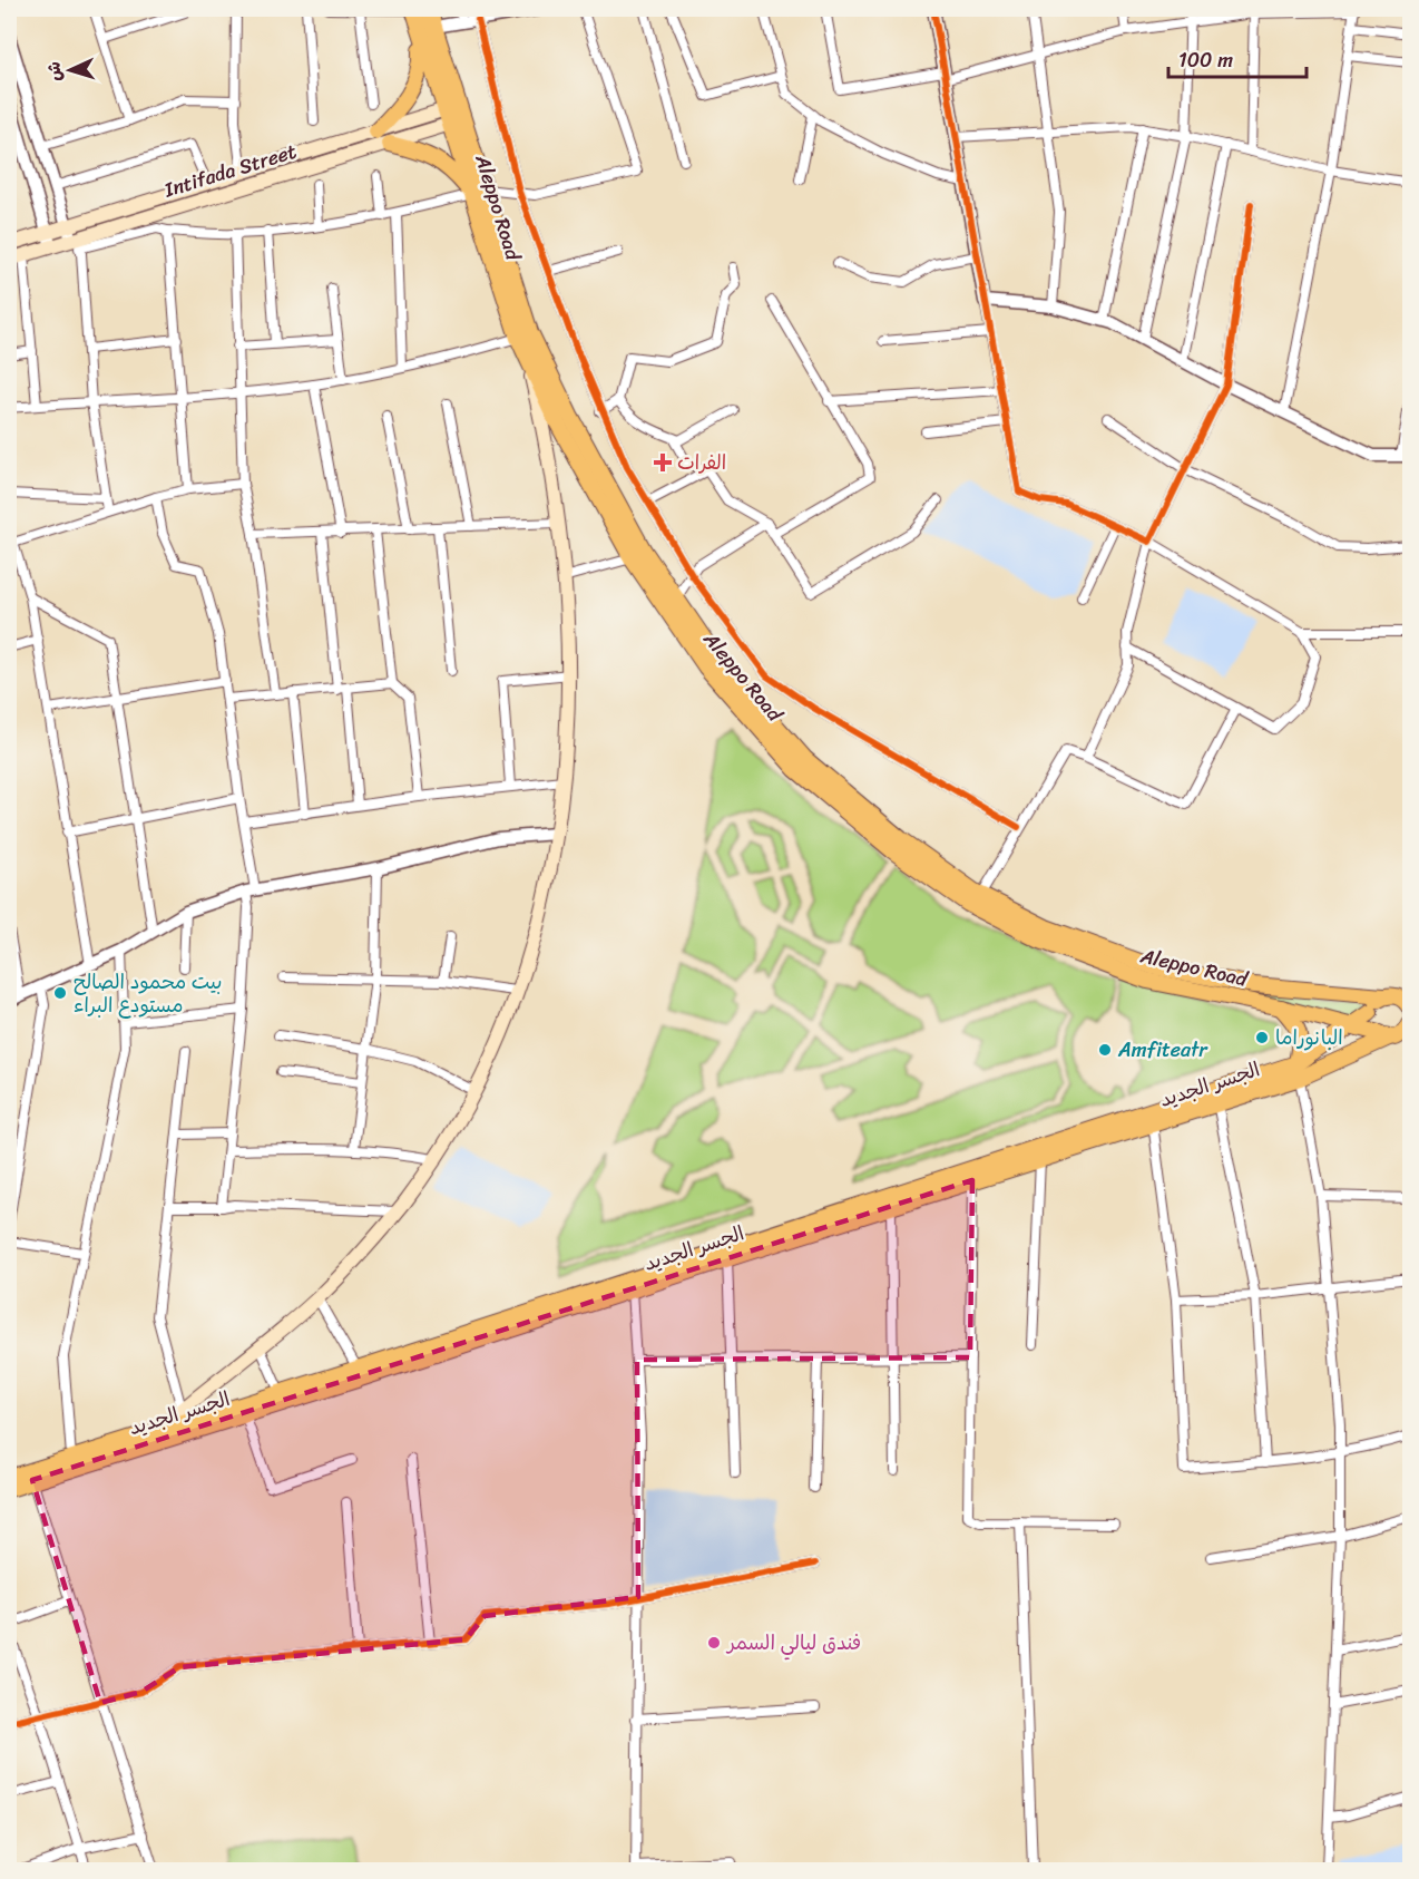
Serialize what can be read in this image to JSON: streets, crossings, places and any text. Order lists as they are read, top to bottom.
{
  "streets": {
    "main road": ["Intifada Street", "Aleppo Road", "الجسر الجديد"]
  },
  "crossings": [
    ["Intifada Street", "Aleppo Road"],
    ["Aleppo Road", "الجسر الجديد"]
  ],
  "places": {
    "health": ["الفرات"],
    "other": [
      "بيت محمود الصالح مستودع البراء",
      "البانوراما",
      "Amfiteatr",
      "فندق ليالي السمر"
    ]
  },
  "scale_bar": "100 m",
  "north": "left"
}
